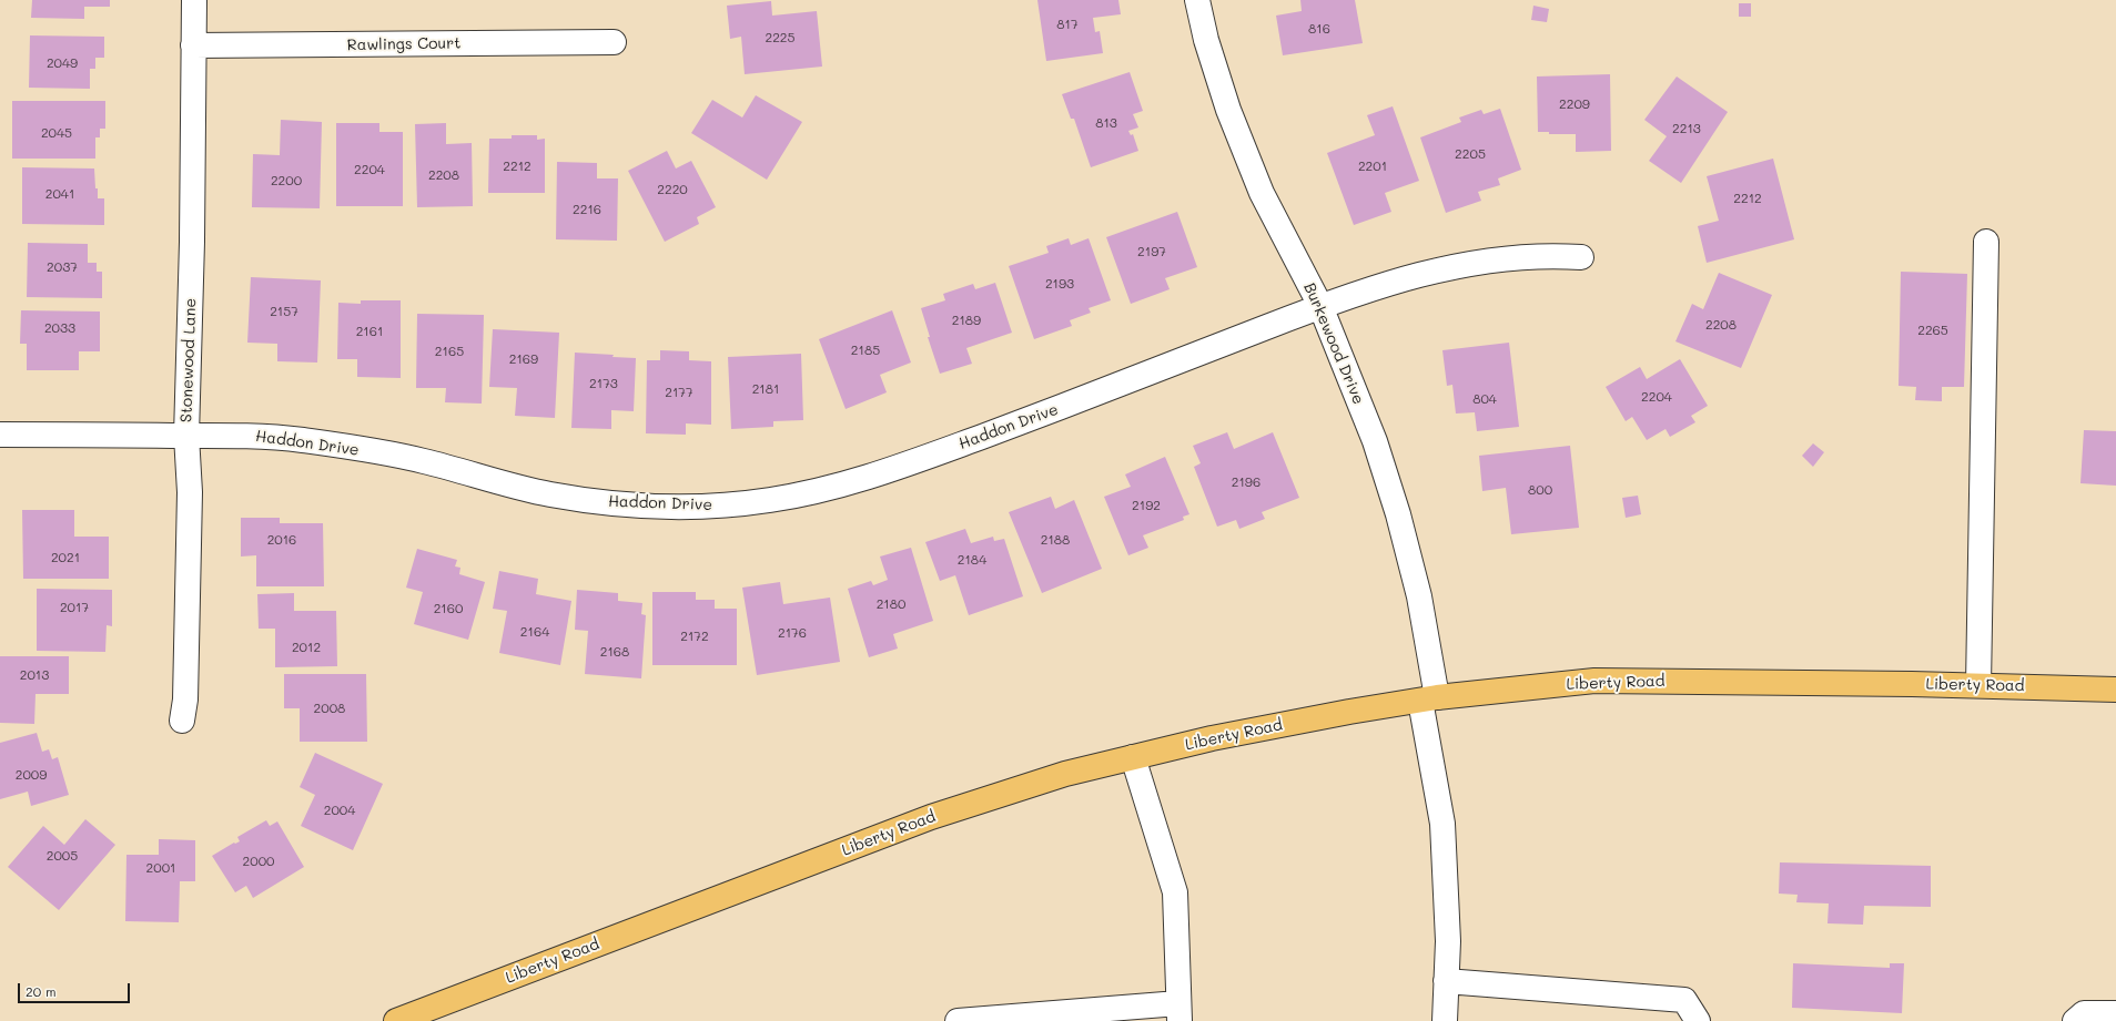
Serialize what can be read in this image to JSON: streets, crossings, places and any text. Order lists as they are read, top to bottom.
{
  "streets": {
    "main road": ["Liberty Road"],
    "street": [
      "Rawlings Court",
      "Burkewood Drive",
      "Stonewood Lane",
      "Haddon Drive"
    ]
  },
  "crossings": [
    ["Rawlings Court", "Stonewood Lane"],
    ["Burkewood Drive", "Haddon Drive"],
    ["Burkewood Drive", "Liberty Road"],
    ["Stonewood Lane", "Haddon Drive"]
  ],
  "house_numbers": [
    "817",
    "816",
    "2225",
    "2049",
    "2209",
    "813",
    "2213",
    "2045",
    "2205",
    "2212",
    "2201",
    "2204",
    "2208",
    "2200",
    "2220",
    "2041",
    "2212",
    "2216",
    "2197",
    "2037",
    "2193",
    "2157",
    "2189",
    "2208",
    "2033",
    "2265",
    "2161",
    "2185",
    "2165",
    "2169",
    "2173",
    "2181",
    "2177",
    "2204",
    "804",
    "2196",
    "800",
    "2192",
    "2016",
    "2188",
    "2021",
    "2184",
    "2180",
    "2017",
    "2160",
    "2164",
    "2176",
    "2172",
    "2012",
    "2168",
    "2013",
    "2008",
    "2009",
    "2004",
    "2005",
    "2000",
    "2001"
  ],
  "scale_bar": "20 m"
}
